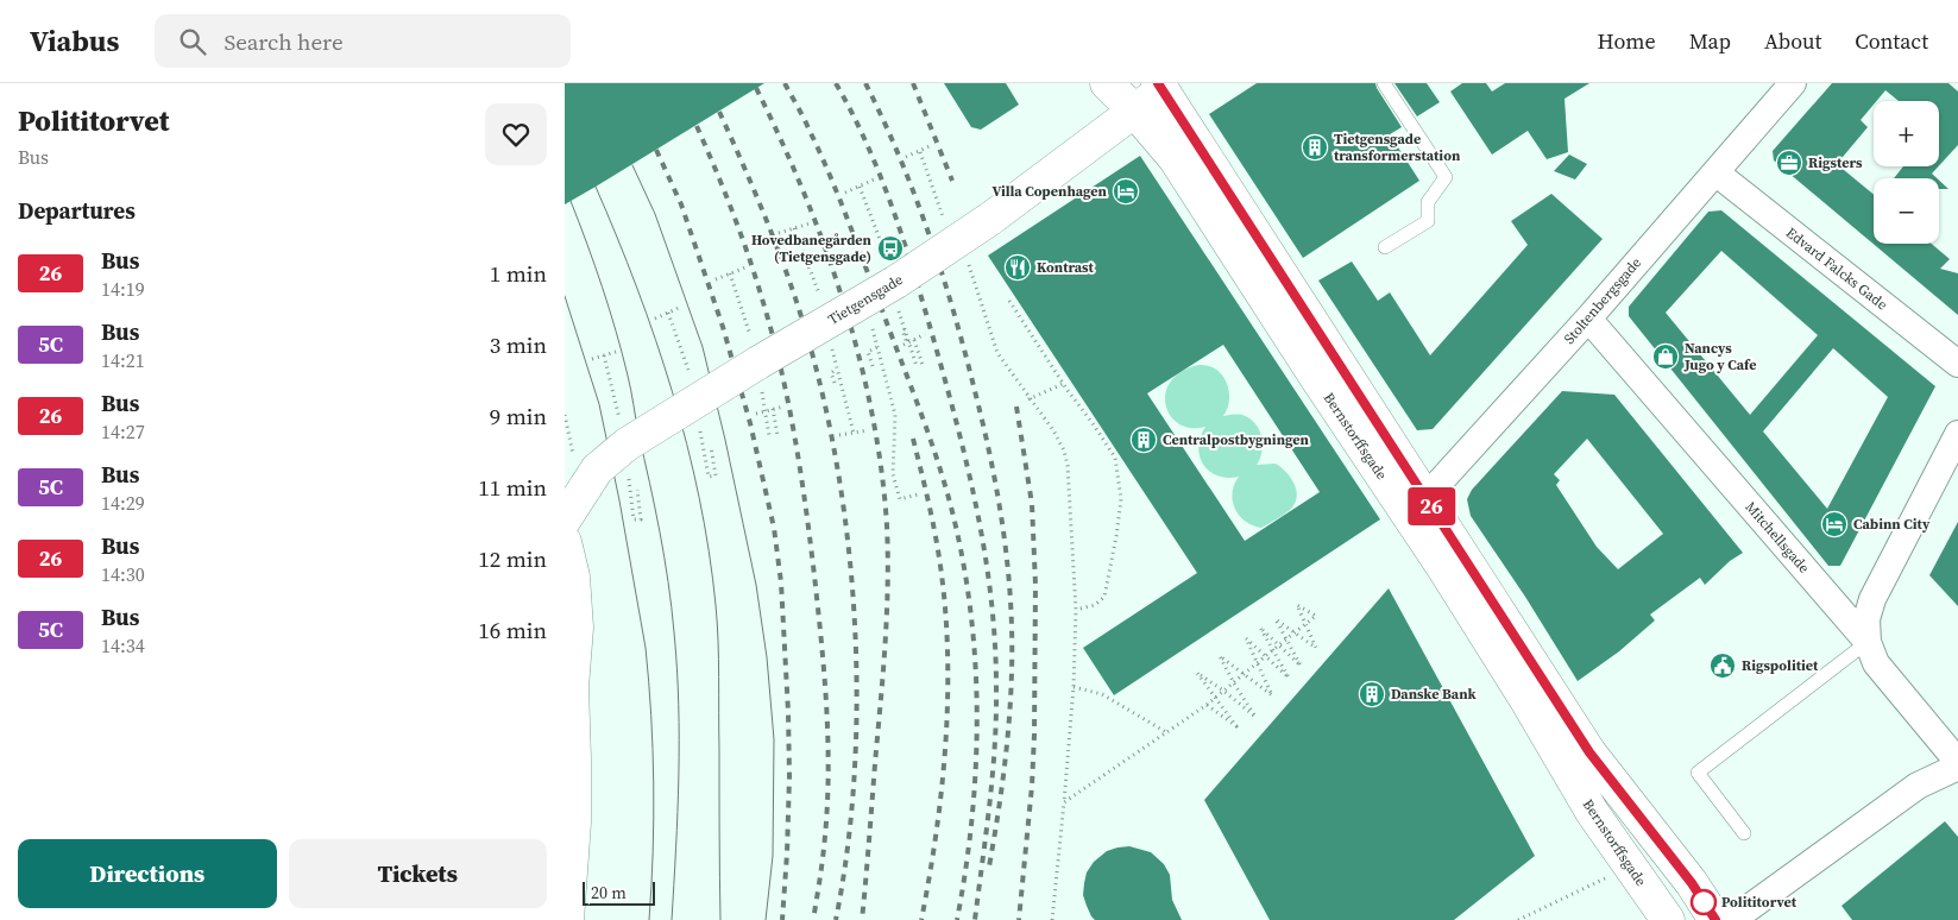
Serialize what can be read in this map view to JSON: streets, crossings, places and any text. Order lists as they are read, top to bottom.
{
  "streets": {
    "street": [
      "Edvard Falcks Gade",
      "Tietgensgade",
      "Stoltenbergsgade",
      "Bernstorffsgade",
      "Mitchellsgade"
    ]
  },
  "crossings": [
    ["Edvard Falcks Gade", "Stoltenbergsgade"],
    ["Tietgensgade", "Bernstorffsgade"],
    ["Stoltenbergsgade", "Bernstorffsgade"],
    ["Stoltenbergsgade", "Mitchellsgade"]
  ],
  "places": {
    "building": ["Tietgensgade transformerstation", "Centralpostbygningen", "Danske Bank"],
    "office": ["Rigsters"],
    "hotel": ["Villa Copenhagen", "Cabinn City"],
    "bus stop": ["Hovedbanegården (Tietgensgade)"],
    "restaurant": ["Kontrast"],
    "shop": ["Nancys Jugo y Cafe"],
    "public building": ["Rigspolitiet"],
    "other": ["Polititorvet"]
  },
  "lines": ["bus line 26"],
  "scale_bar": "20 m",
  "page": {
    "header": "Viabus",
    "search": "Search here",
    "nav": [
      "Home",
      "Map",
      "About",
      "Contact"
    ],
    "heading": [
      ["Polititorvet", "Bus"],
      "Departures"
    ],
    "on_map": "26",
    "map_buttons": ["+", "−"],
    "list": [
      {
        "mark": "26",
        "name": "Bus",
        "note": "14:19",
        "value": "1 min"
      },
      {
        "mark": "5C",
        "name": "Bus",
        "note": "14:21",
        "value": "3 min"
      },
      {
        "mark": "26",
        "name": "Bus",
        "note": "14:27",
        "value": "9 min"
      },
      {
        "mark": "5C",
        "name": "Bus",
        "note": "14:29",
        "value": "11 min"
      },
      {
        "mark": "26",
        "name": "Bus",
        "note": "14:30",
        "value": "12 min"
      },
      {
        "mark": "5C",
        "name": "Bus",
        "note": "14:34",
        "value": "16 min"
      }
    ],
    "buttons": ["Directions", "Tickets"],
    "scale": "20 m"
  }
}
